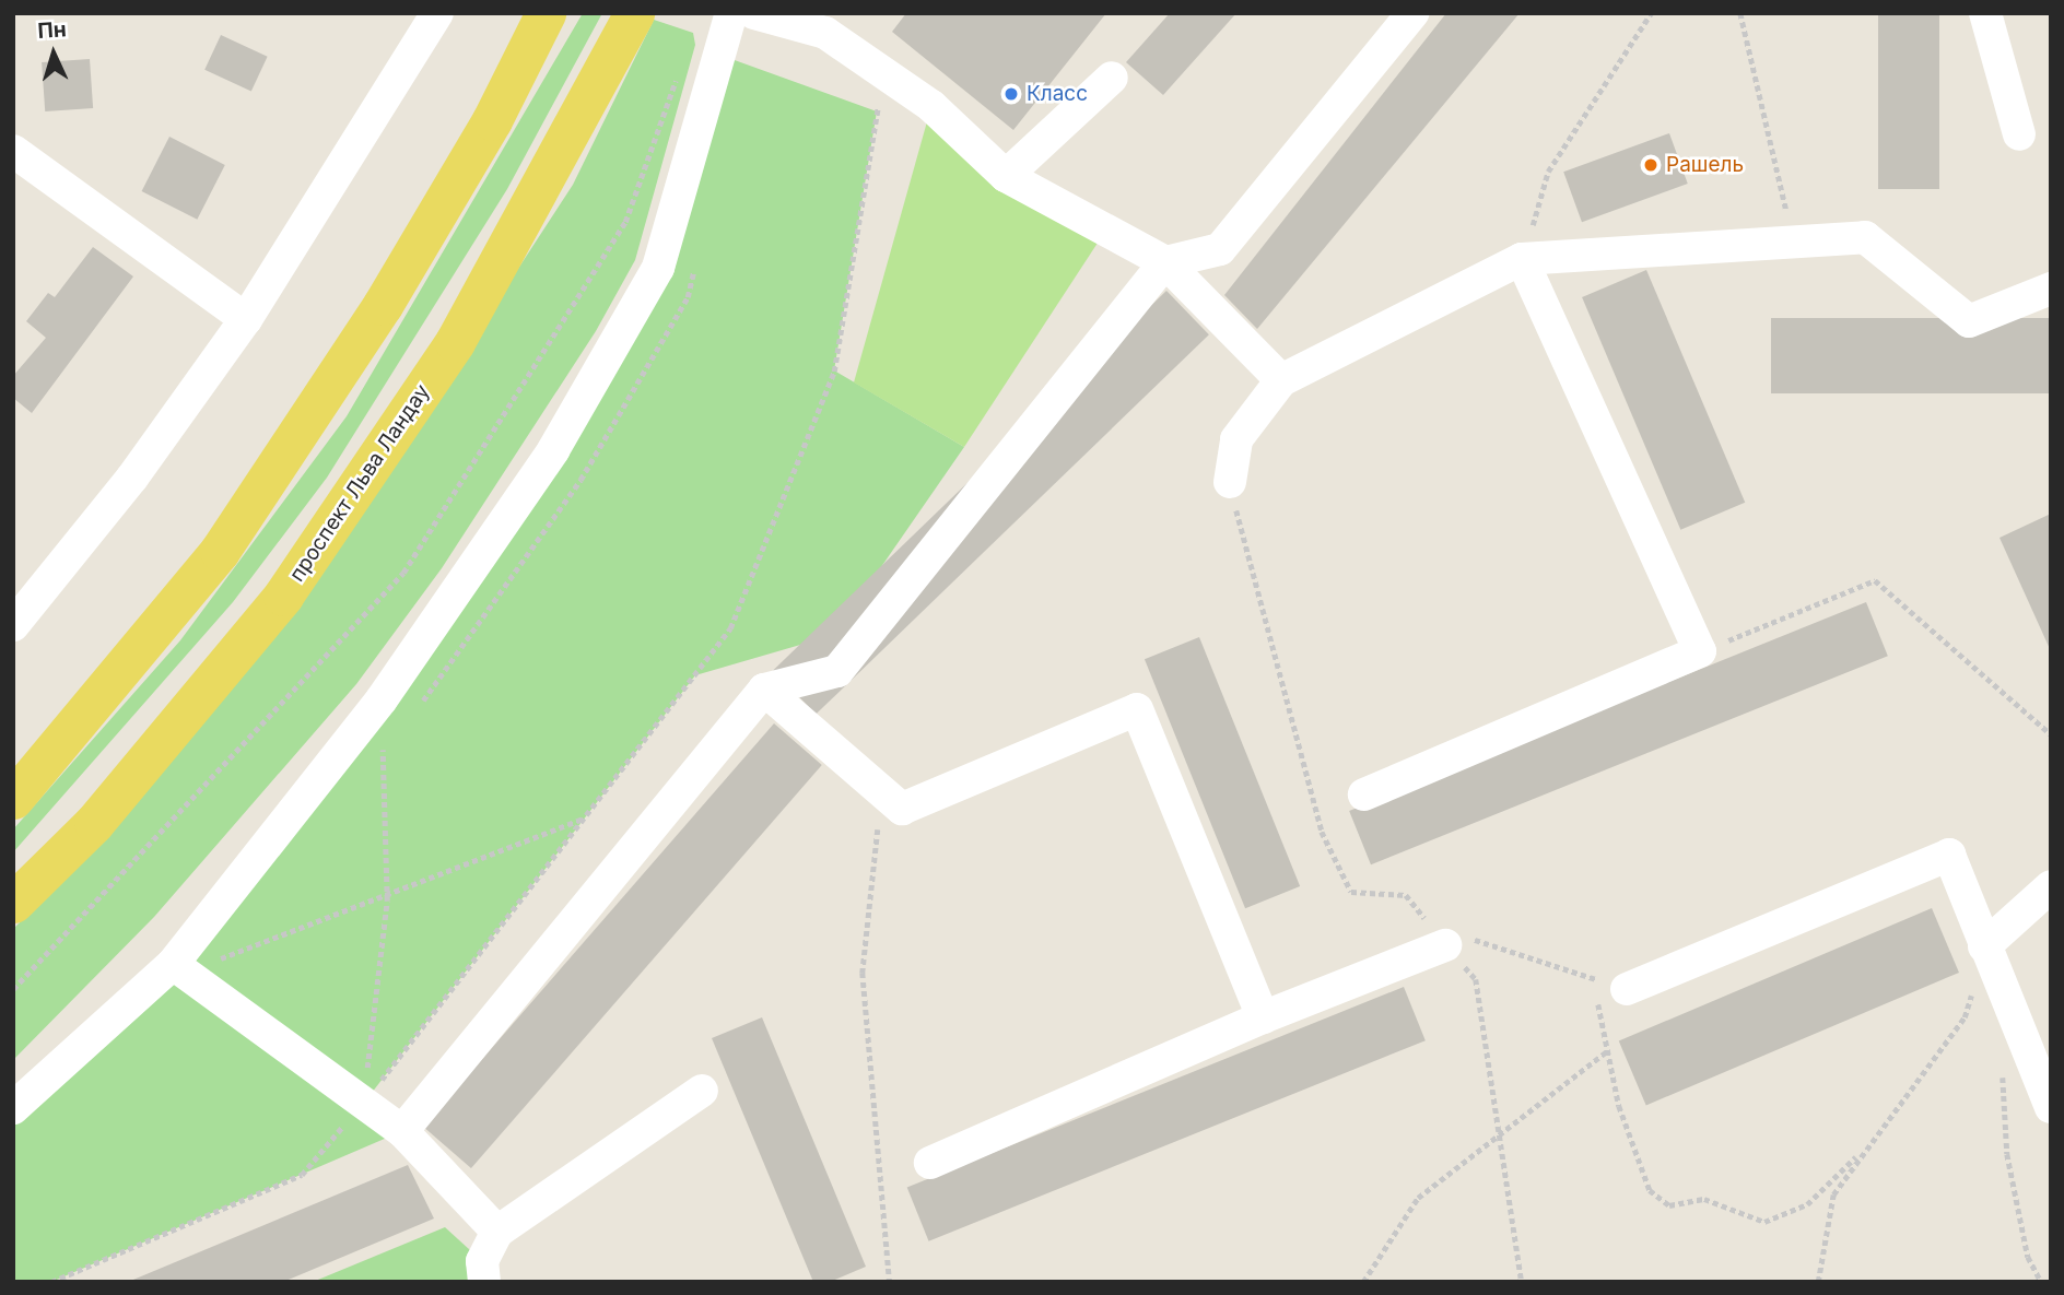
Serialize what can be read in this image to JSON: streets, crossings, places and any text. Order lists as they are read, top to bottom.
{
  "streets": {
    "main road": ["проспект Льва Ландау"]
  },
  "places": ["Класс", "Рашель"],
  "north": "top"
}
